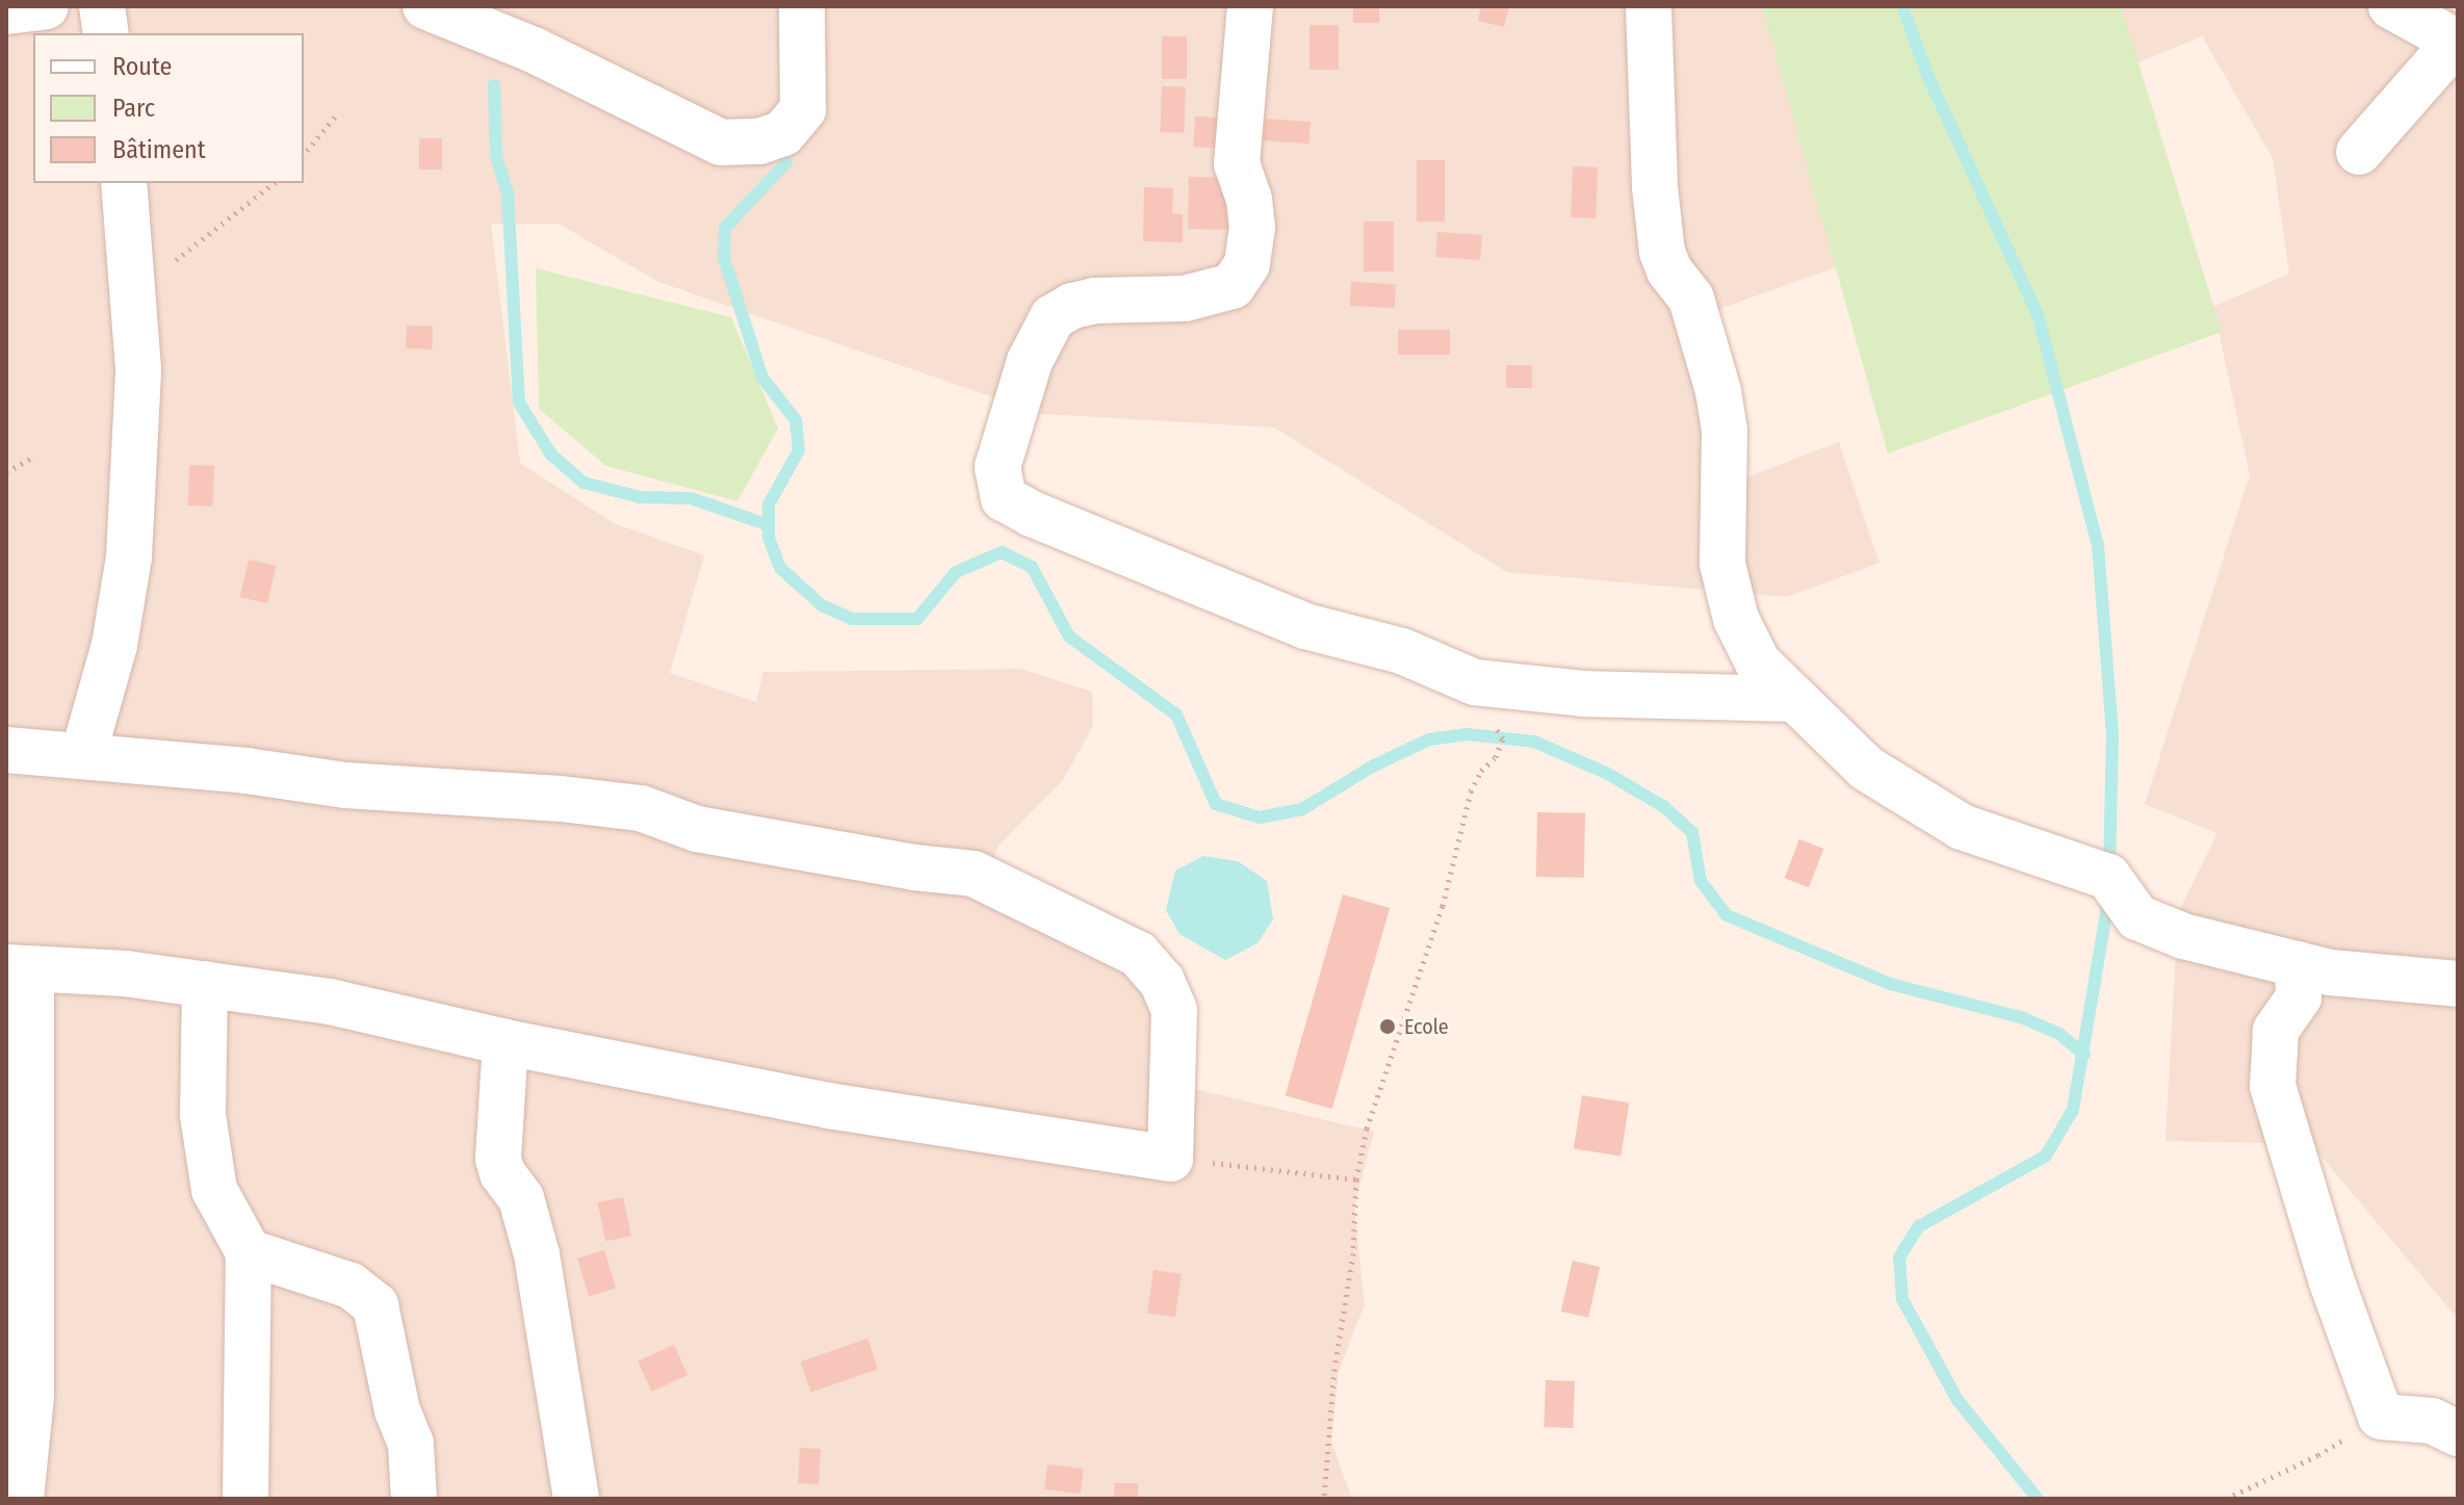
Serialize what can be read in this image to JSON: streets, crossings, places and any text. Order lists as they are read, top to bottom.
{
  "places": ["Ecole"],
  "legend": ["Route", "Parc", "Bâtiment"]
}
